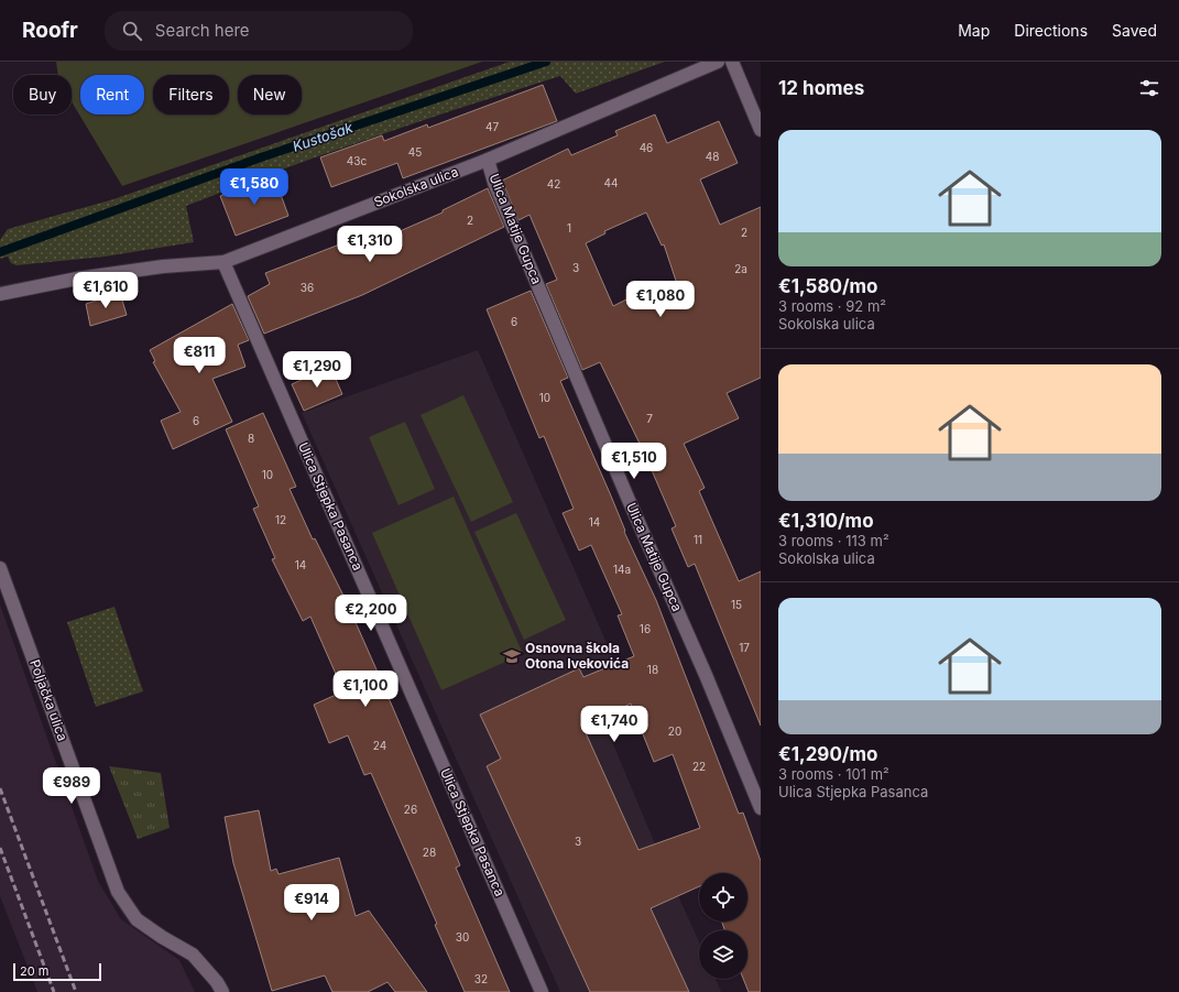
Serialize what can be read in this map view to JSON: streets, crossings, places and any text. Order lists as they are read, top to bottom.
{
  "streets": {
    "street": [
      "Sokolska ulica",
      "Ulica Matije Gupca",
      "Ulica Stjepka Pasanca",
      "Poljačka ulica"
    ]
  },
  "crossings": [
    ["Sokolska ulica", "Ulica Matije Gupca"],
    ["Sokolska ulica", "Ulica Stjepka Pasanca"]
  ],
  "water": ["Kustošak"],
  "places": {
    "school or university": ["Osnovna škola Otona Ivekovića"]
  },
  "house_numbers": [
    "47",
    "46",
    "45",
    "48",
    "43c",
    "44",
    "42",
    "2",
    "1",
    "2",
    "3",
    "2a",
    "36",
    "6",
    "10",
    "7",
    "6",
    "8",
    "10",
    "12",
    "14",
    "11",
    "14",
    "14a",
    "15",
    "16",
    "17",
    "18",
    "20",
    "24",
    "22",
    "26",
    "3",
    "28",
    "30",
    "32"
  ],
  "scale_bar": "20 m",
  "page": {
    "header": "Roofr",
    "search": "Search here",
    "nav": ["Map", "Directions", "Saved"],
    "heading": "12 homes",
    "chip": [
      "Buy",
      "Rent",
      "Filters",
      "New"
    ],
    "list": [
      {
        "name": "€1,580/mo",
        "note": "3 rooms · 92 m² · Sokolska ulica"
      },
      {
        "name": "€1,310/mo",
        "note": "3 rooms · 113 m² · Sokolska ulica"
      },
      {
        "name": "€1,290/mo",
        "note": "3 rooms · 101 m² · Ulica Stjepka Pasanca"
      }
    ],
    "price": [
      "€1,580",
      "€1,310",
      "€1,610",
      "€1,080",
      "€811",
      "€1,290",
      "€1,510",
      "€2,200",
      "€1,100",
      "€1,740",
      "€989",
      "€914"
    ],
    "scale": "20 m"
  }
}
